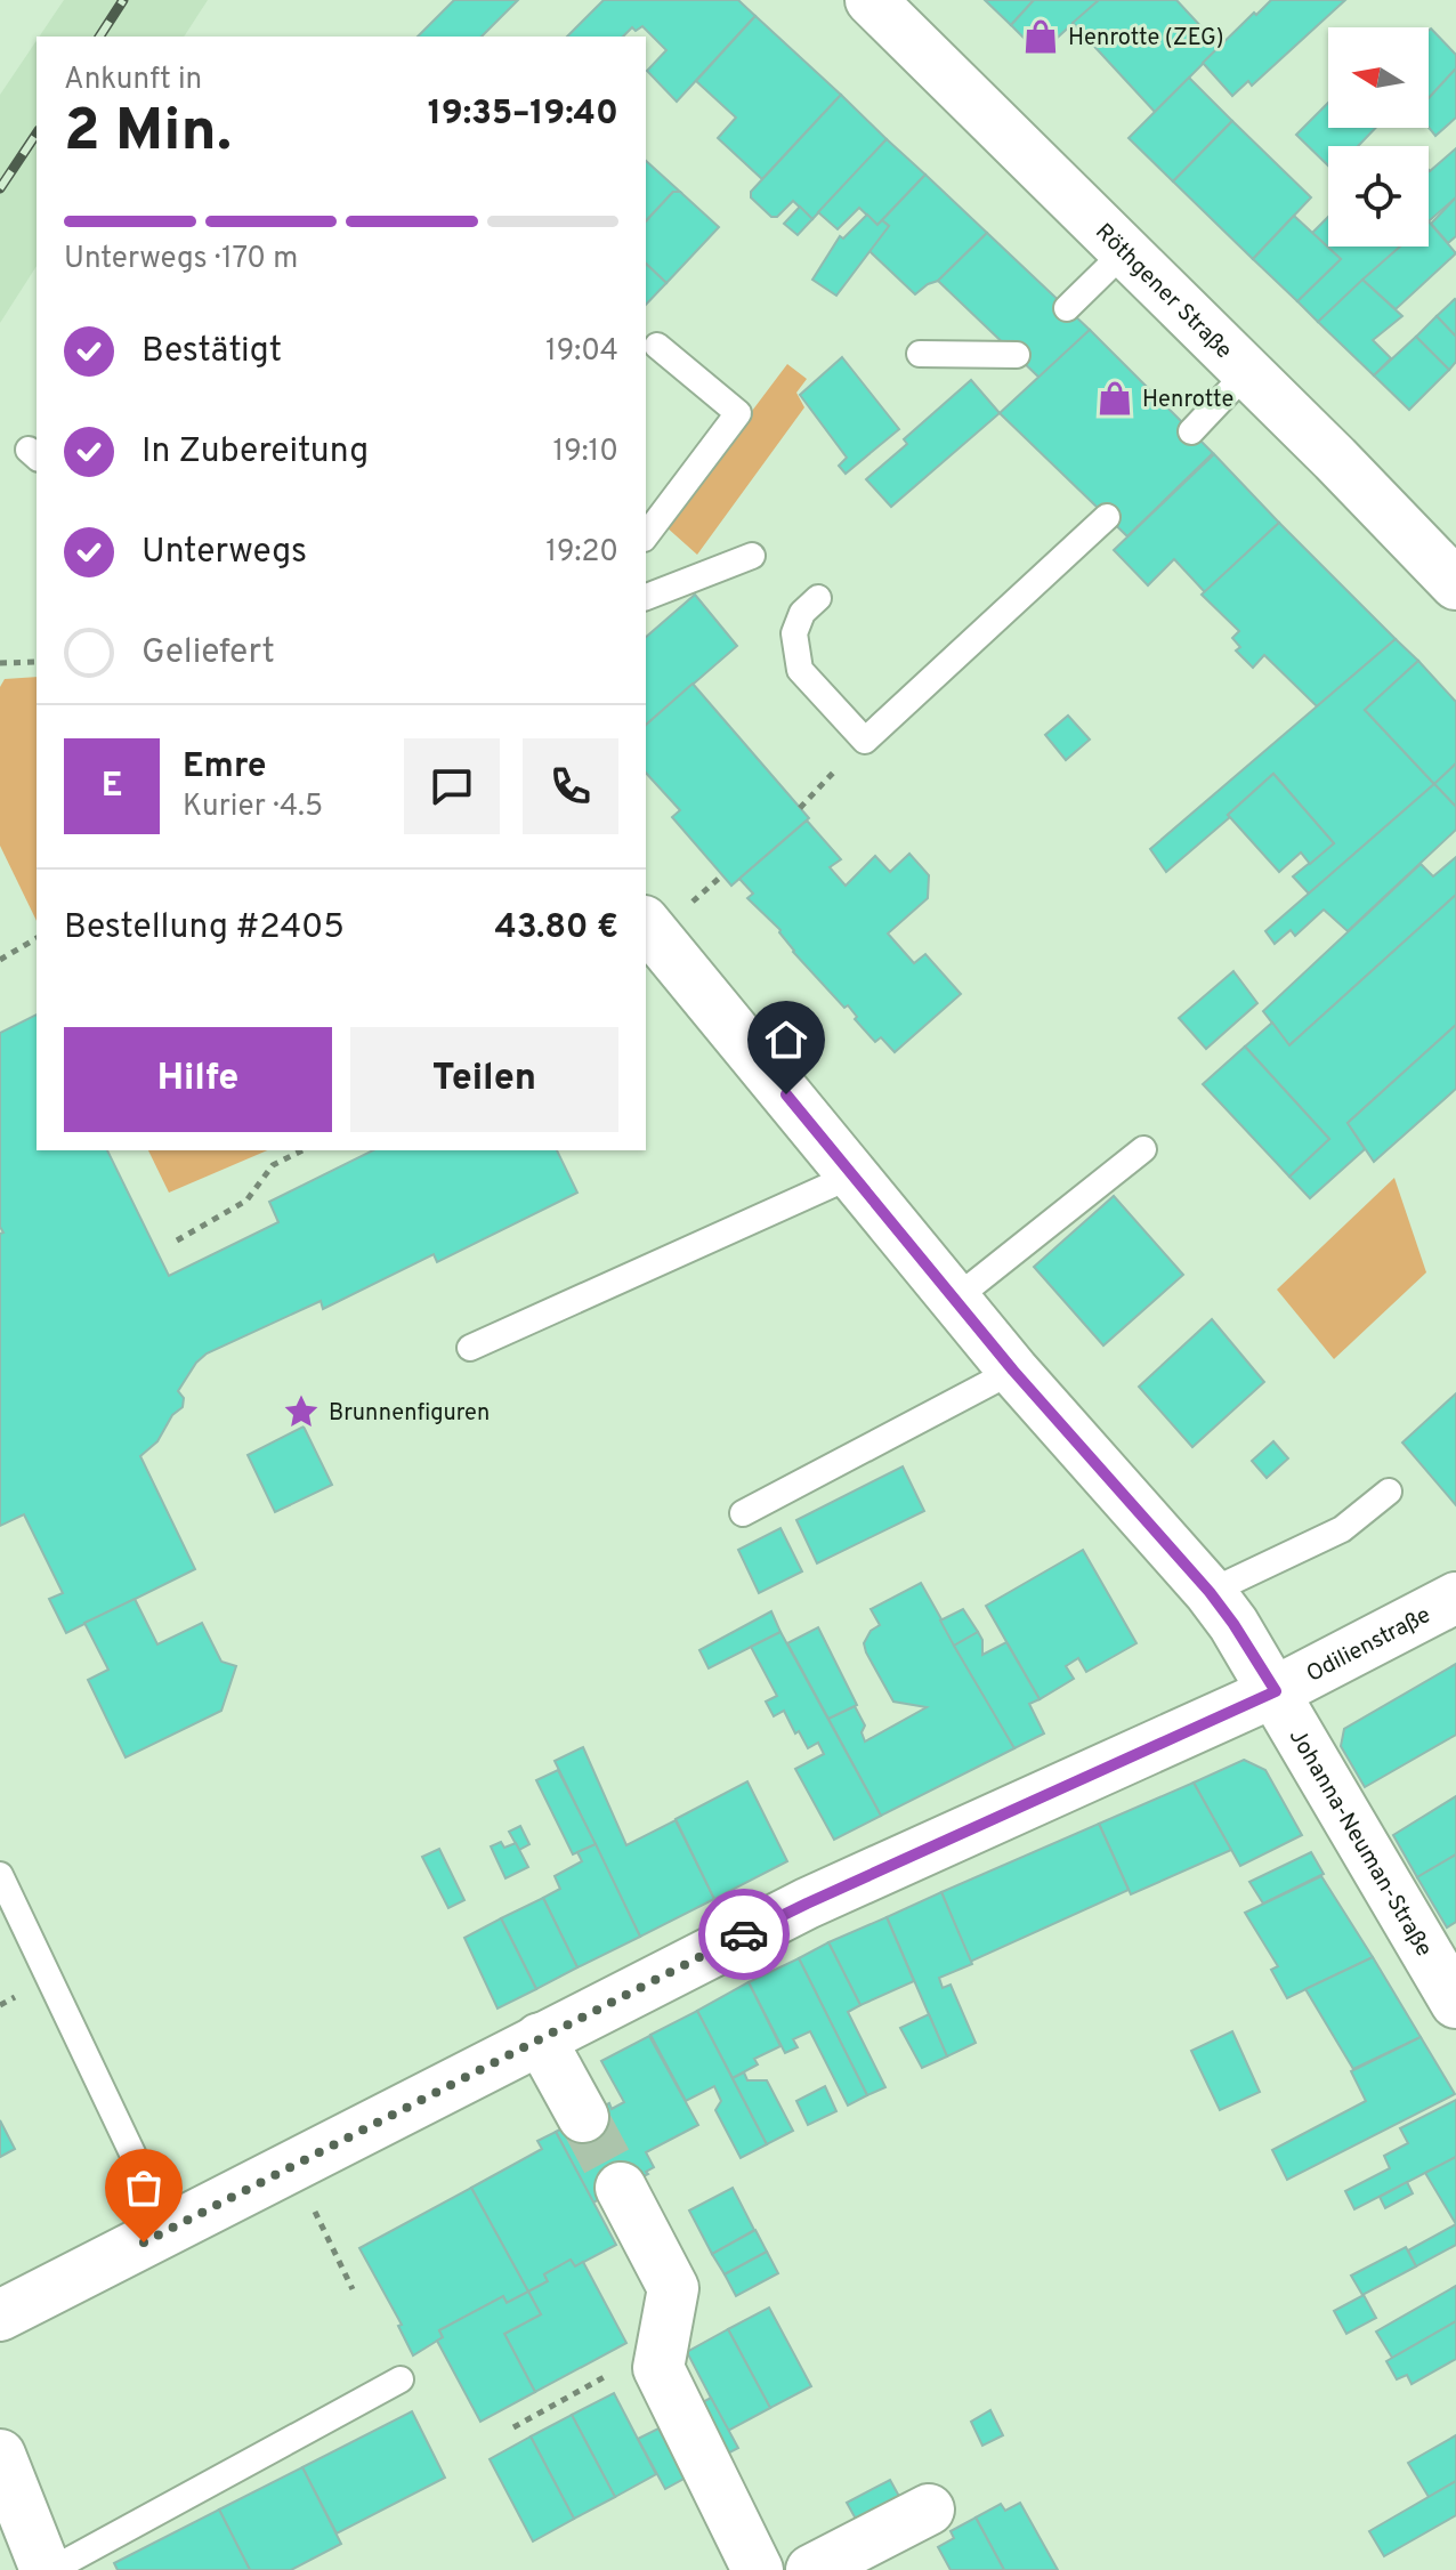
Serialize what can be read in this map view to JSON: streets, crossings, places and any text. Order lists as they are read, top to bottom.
{
  "streets": {
    "main road": ["Röthgener Straße", "Odilienstraße", "Johanna-Neuman-Straße"]
  },
  "crossings": [
    ["Odilienstraße", "Johanna-Neuman-Straße"]
  ],
  "places": {
    "shop": ["Henrotte (ZEG)", "Henrotte"],
    "place": ["Brunnenfiguren"]
  },
  "north": "left",
  "page": {
    "heading": ["2 Min.", "Ankunft in", "19:35–19:40"],
    "panel": [
      "Emre",
      "Kurier · 4.5",
      "Bestellung #2405",
      "43.80 €"
    ],
    "bar": "Unterwegs · 170 m",
    "list": [
      ["Bestätigt", "19:04"],
      ["In Zubereitung", "19:10"],
      ["Unterwegs", "19:20"],
      "Geliefert"
    ],
    "round": "E",
    "buttons": ["Hilfe", "Teilen"]
  }
}
